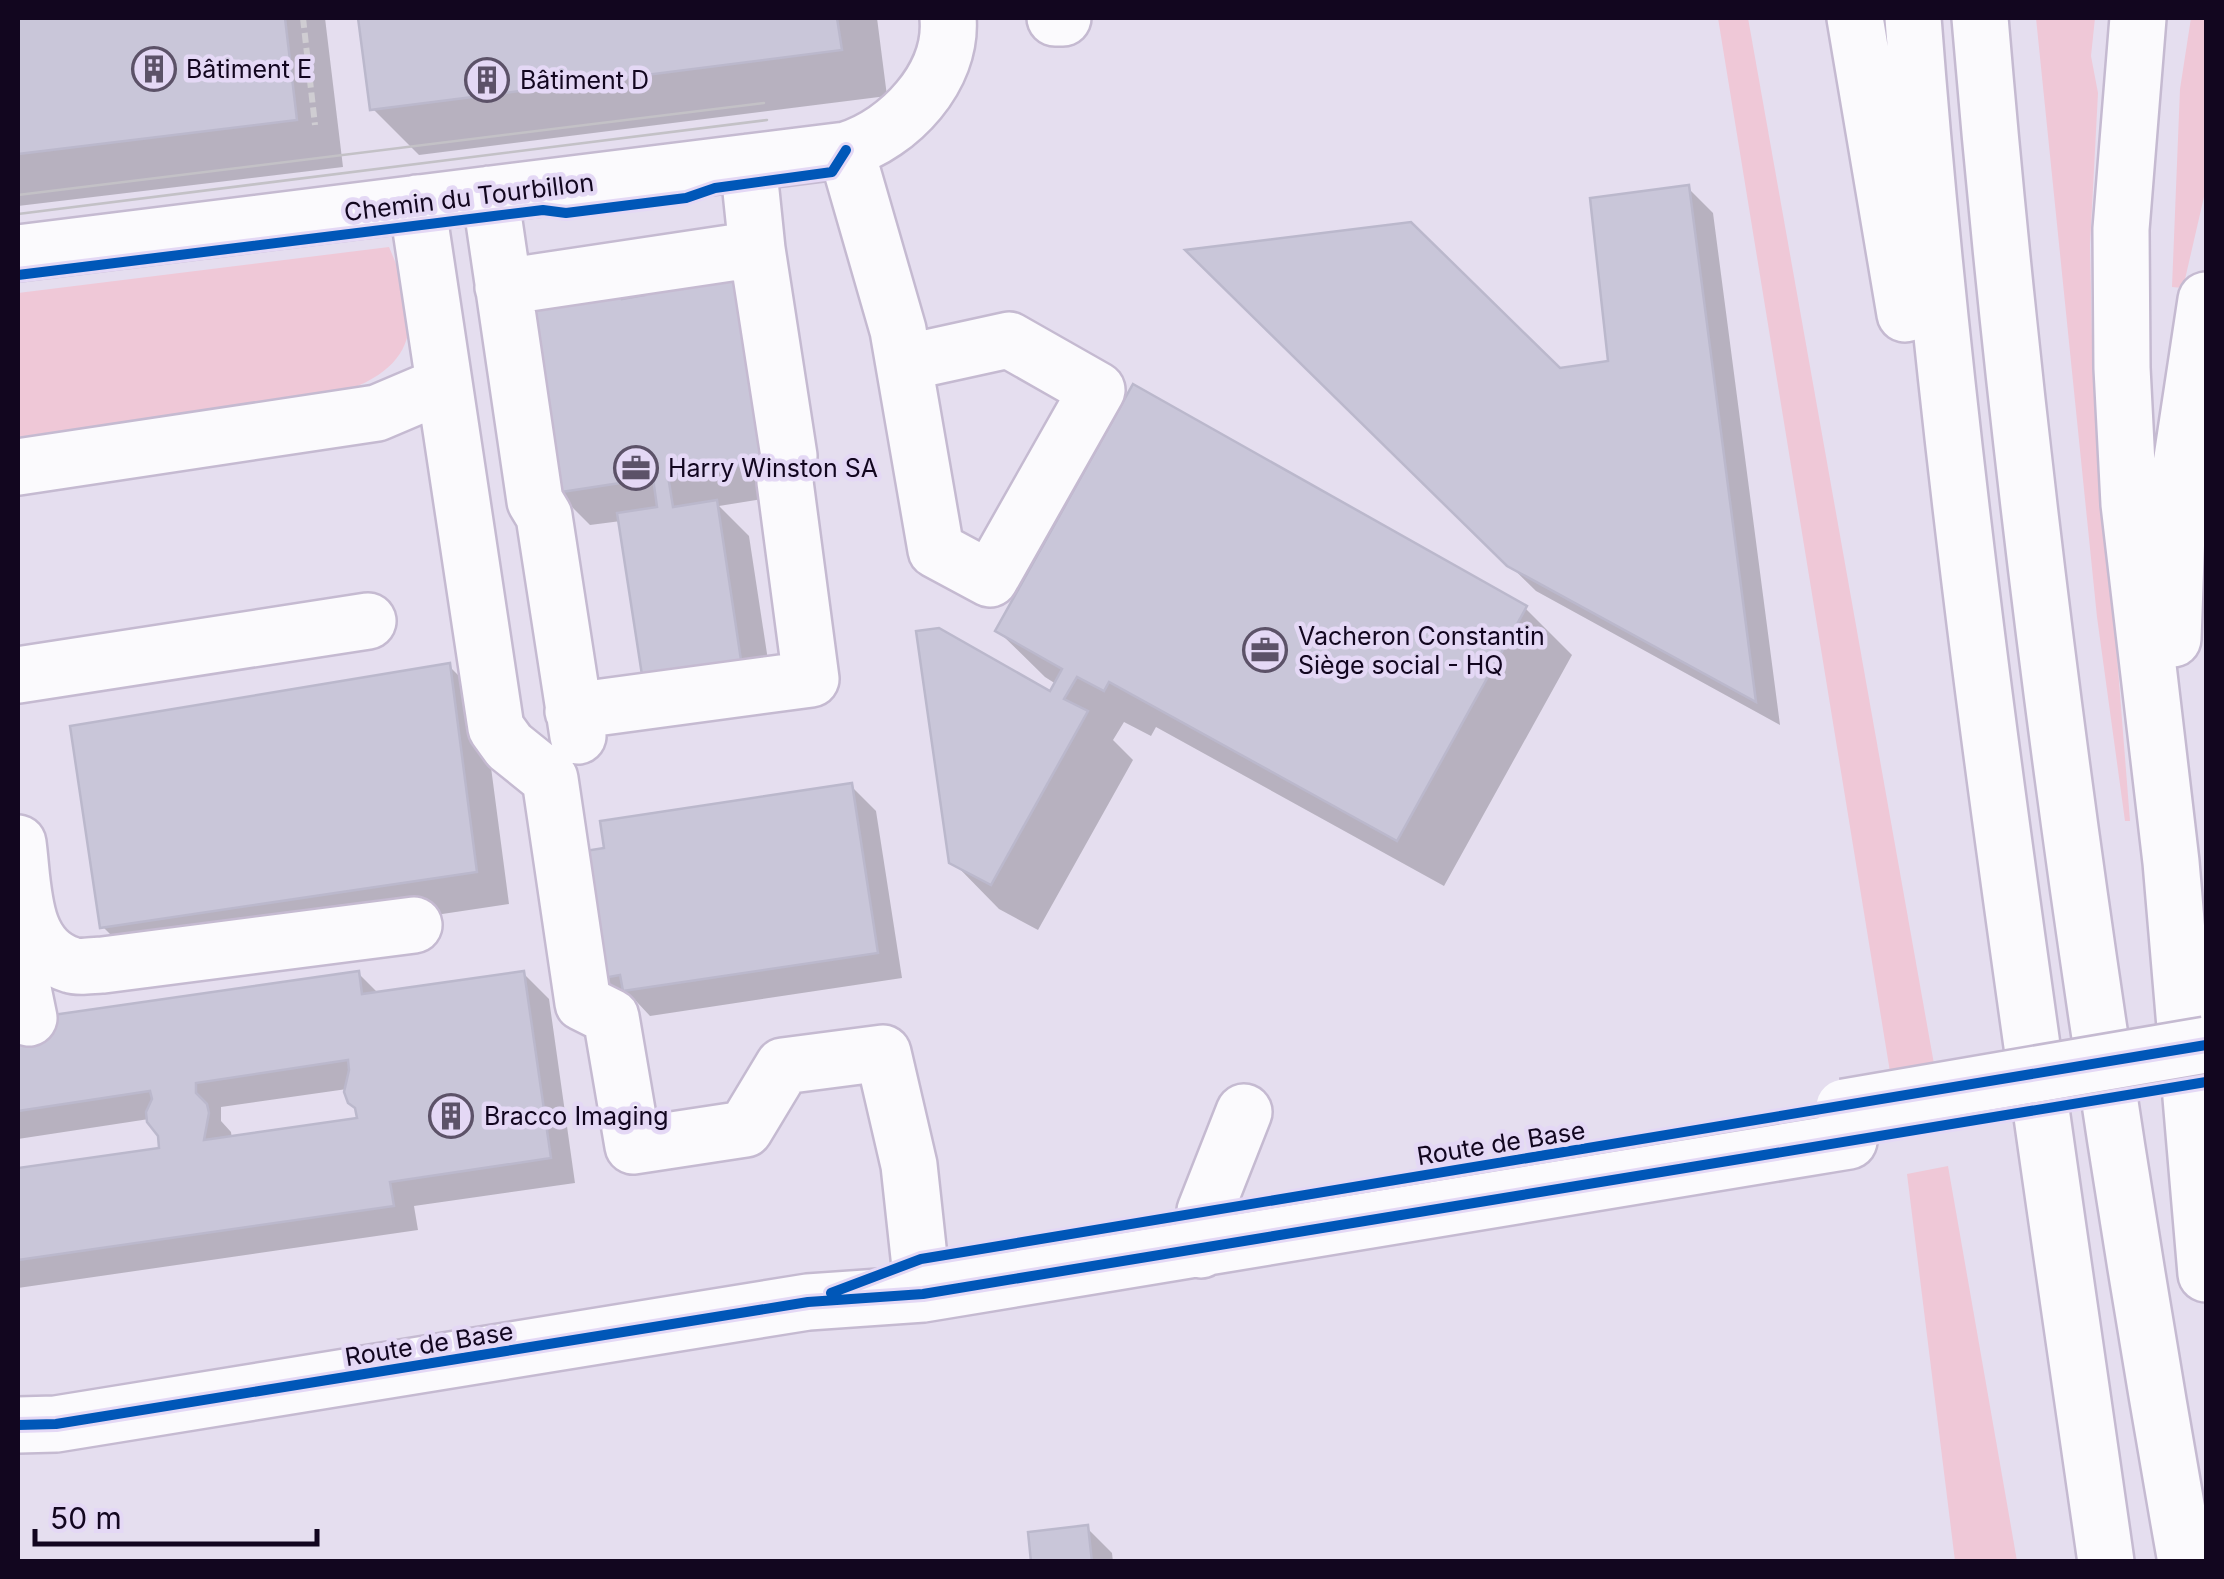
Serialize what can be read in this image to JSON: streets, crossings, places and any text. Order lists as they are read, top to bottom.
{
  "streets": {
    "main road": ["Chemin du Tourbillon", "Route de Base"]
  },
  "places": {
    "building": ["Bâtiment E", "Bâtiment D", "Bracco Imaging"],
    "office": ["Harry Winston SA", "Vacheron Constantin Siège social - HQ"]
  },
  "scale_bar": "50 m"
}
